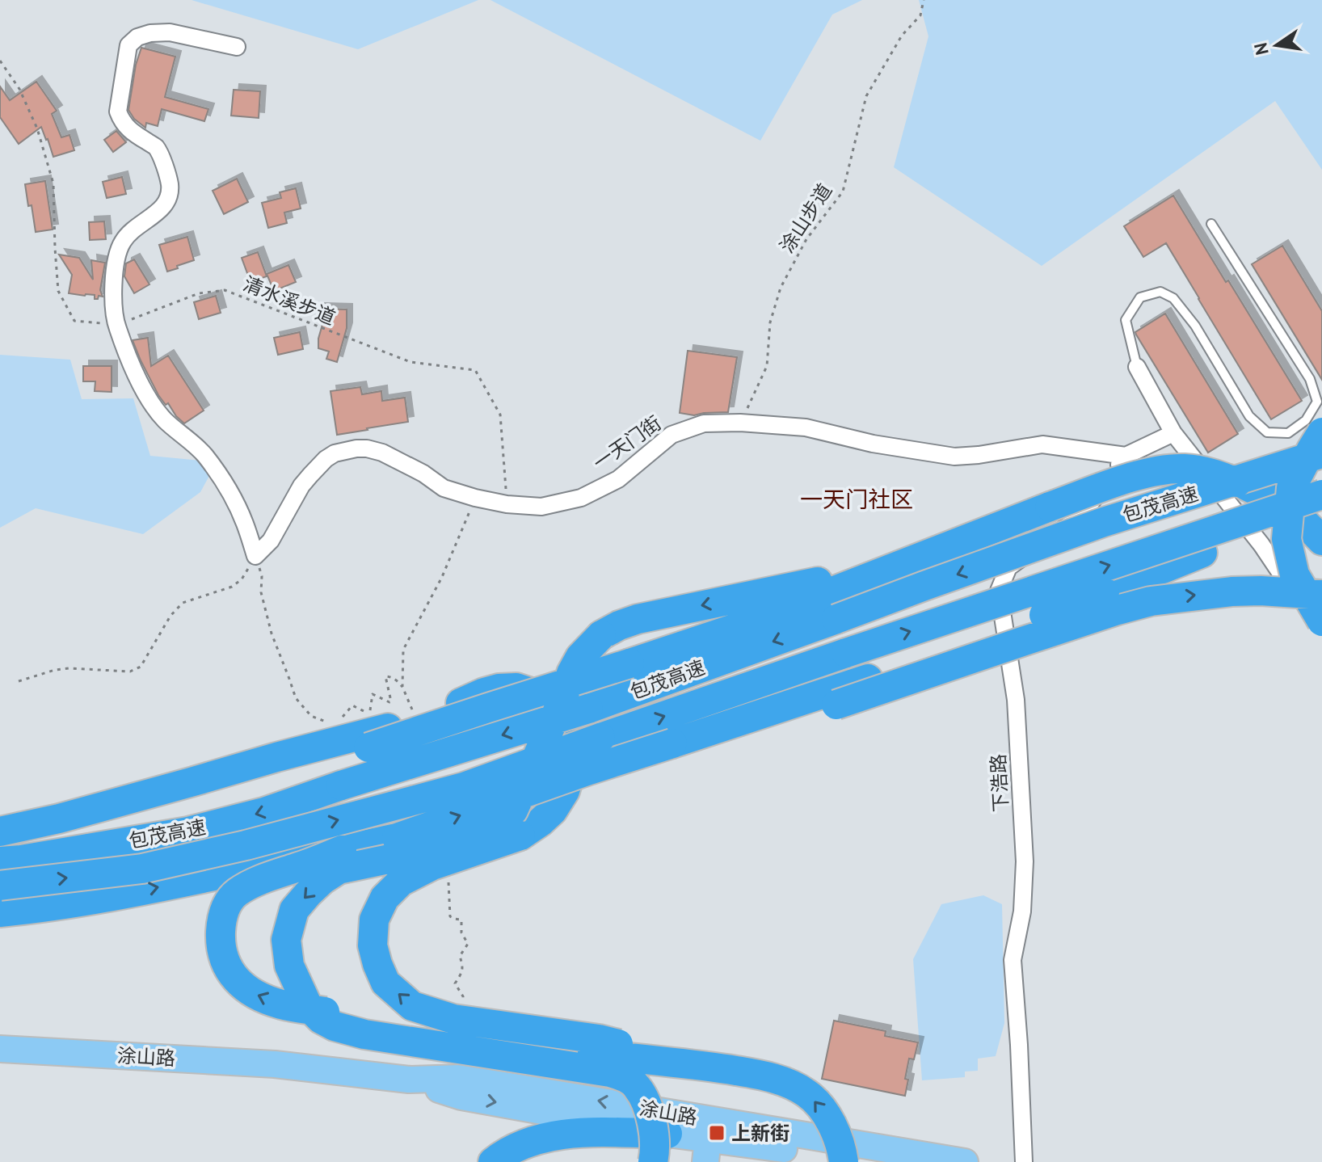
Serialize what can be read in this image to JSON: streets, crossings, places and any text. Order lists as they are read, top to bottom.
{
  "streets": {
    "highway": ["包茂高速"],
    "main road": ["涂山路"],
    "street": ["一天门街", "下浩路"],
    "path": ["涂山步道", "清水溪步道"]
  },
  "crossings": [
    ["涂山步道", "一天门街"],
    ["清水溪步道", "一天门街"],
    ["一天门街", "下浩路"]
  ],
  "districts": ["一天门社区"],
  "places": {
    "transit": ["上新街"]
  },
  "north": "left"
}
